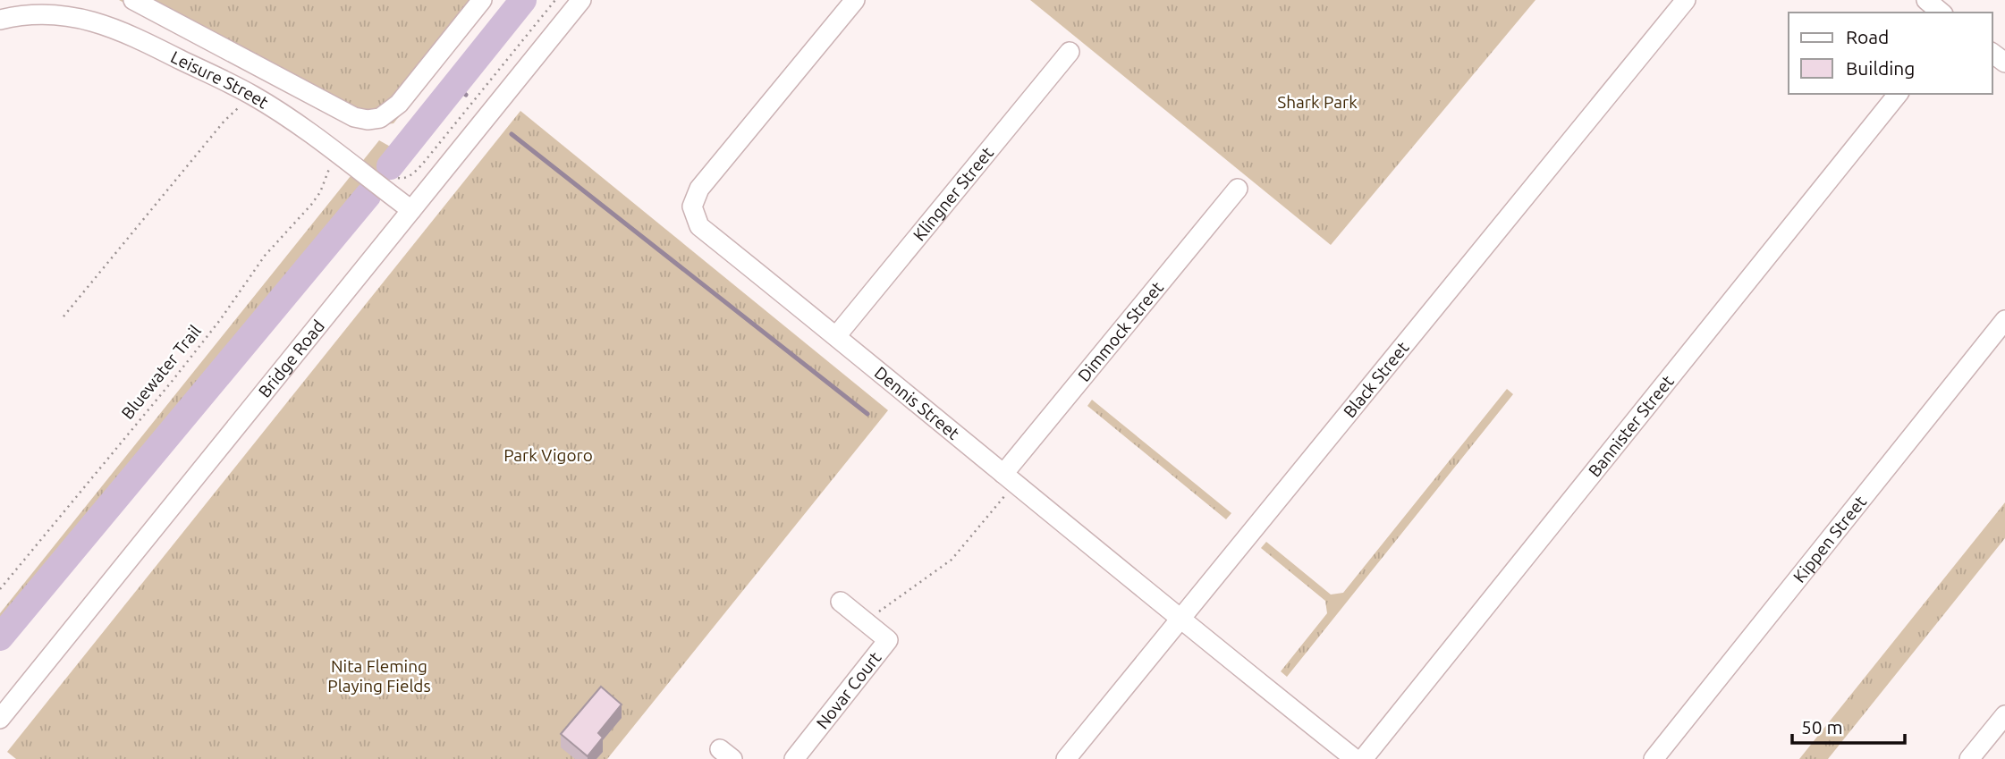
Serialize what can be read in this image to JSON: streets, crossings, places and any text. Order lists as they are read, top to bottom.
{
  "streets": {
    "street": [
      "Leisure Street",
      "Klingner Street",
      "Dimmock Street",
      "Bridge Road",
      "Black Street",
      "Dennis Street",
      "Bannister Street",
      "Kippen Street",
      "Novar Court"
    ],
    "path": ["Bluewater Trail"]
  },
  "crossings": [
    ["Leisure Street", "Bridge Road"],
    ["Klingner Street", "Dennis Street"],
    ["Dimmock Street", "Dennis Street"],
    ["Black Street", "Dennis Street"]
  ],
  "parks": ["Shark Park", "Park Vigoro", "Nita Fleming Playing Fields"],
  "legend": ["Road", "Building"],
  "scale_bar": "50 m"
}
